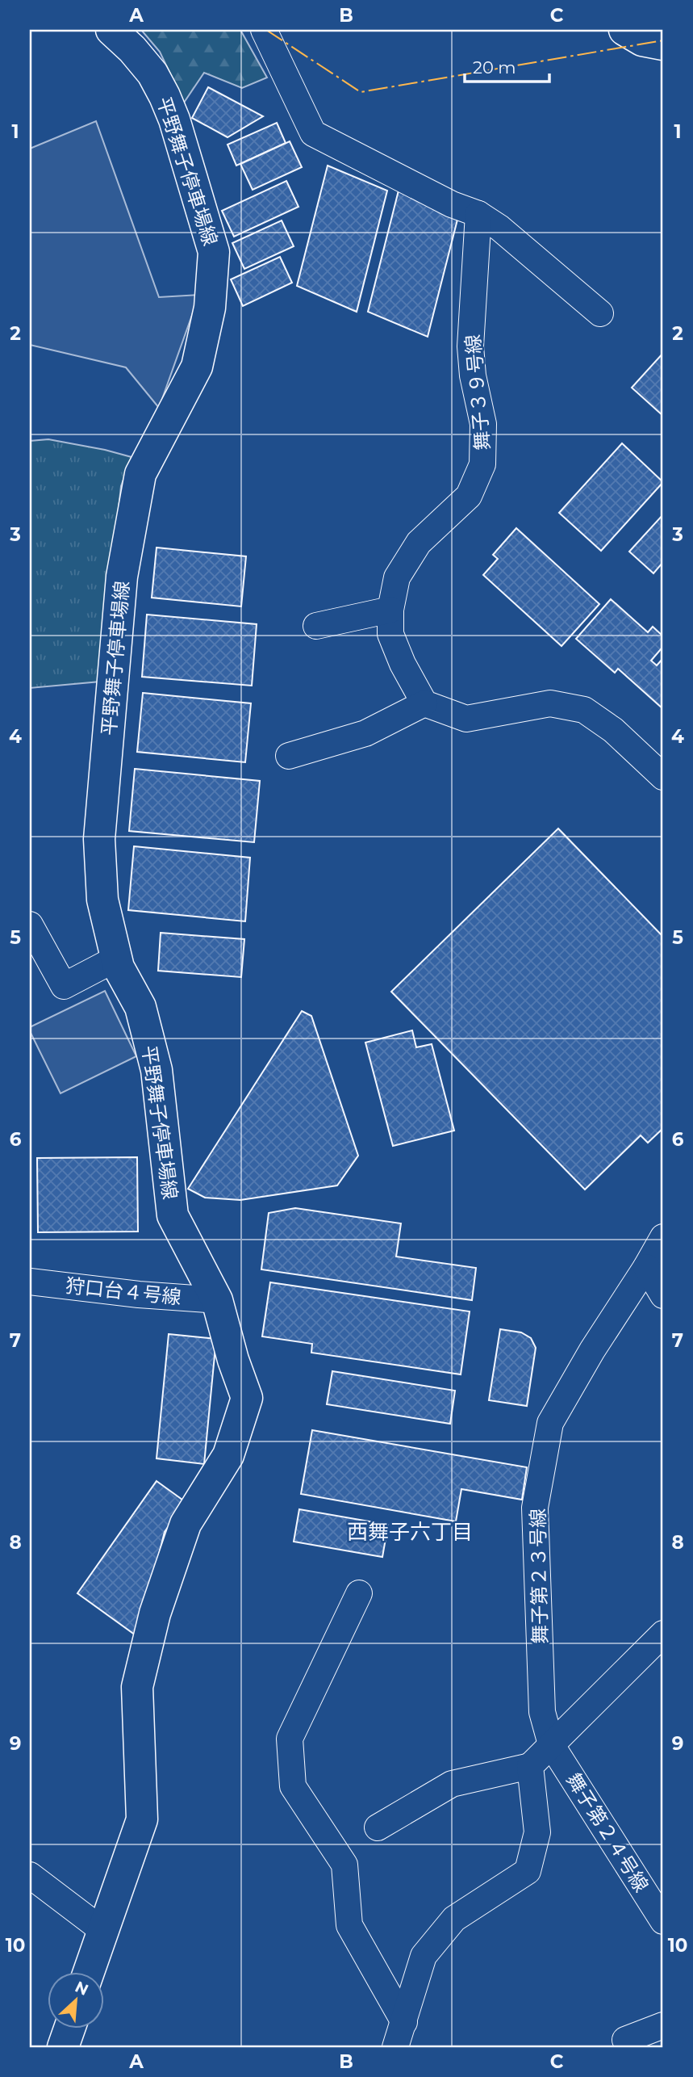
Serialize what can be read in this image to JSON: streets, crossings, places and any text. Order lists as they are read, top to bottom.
{
  "streets": {
    "main road": ["平野舞子停車場線"],
    "street": [
      "舞子３９号線",
      "狩口台４号線",
      "舞子第２３号線",
      "舞子第２４号線"
    ]
  },
  "crossings": [
    ["平野舞子停車場線", "狩口台４号線"],
    ["舞子第２３号線", "舞子第２４号線"]
  ],
  "districts": ["西舞子六丁目"],
  "scale_bar": "20 m",
  "north": "top right",
  "grid": {
    "columns": ["A", "B", "C"],
    "rows": [
      "1",
      "2",
      "3",
      "4",
      "5",
      "6",
      "7",
      "8",
      "9",
      "10"
    ]
  }
}
